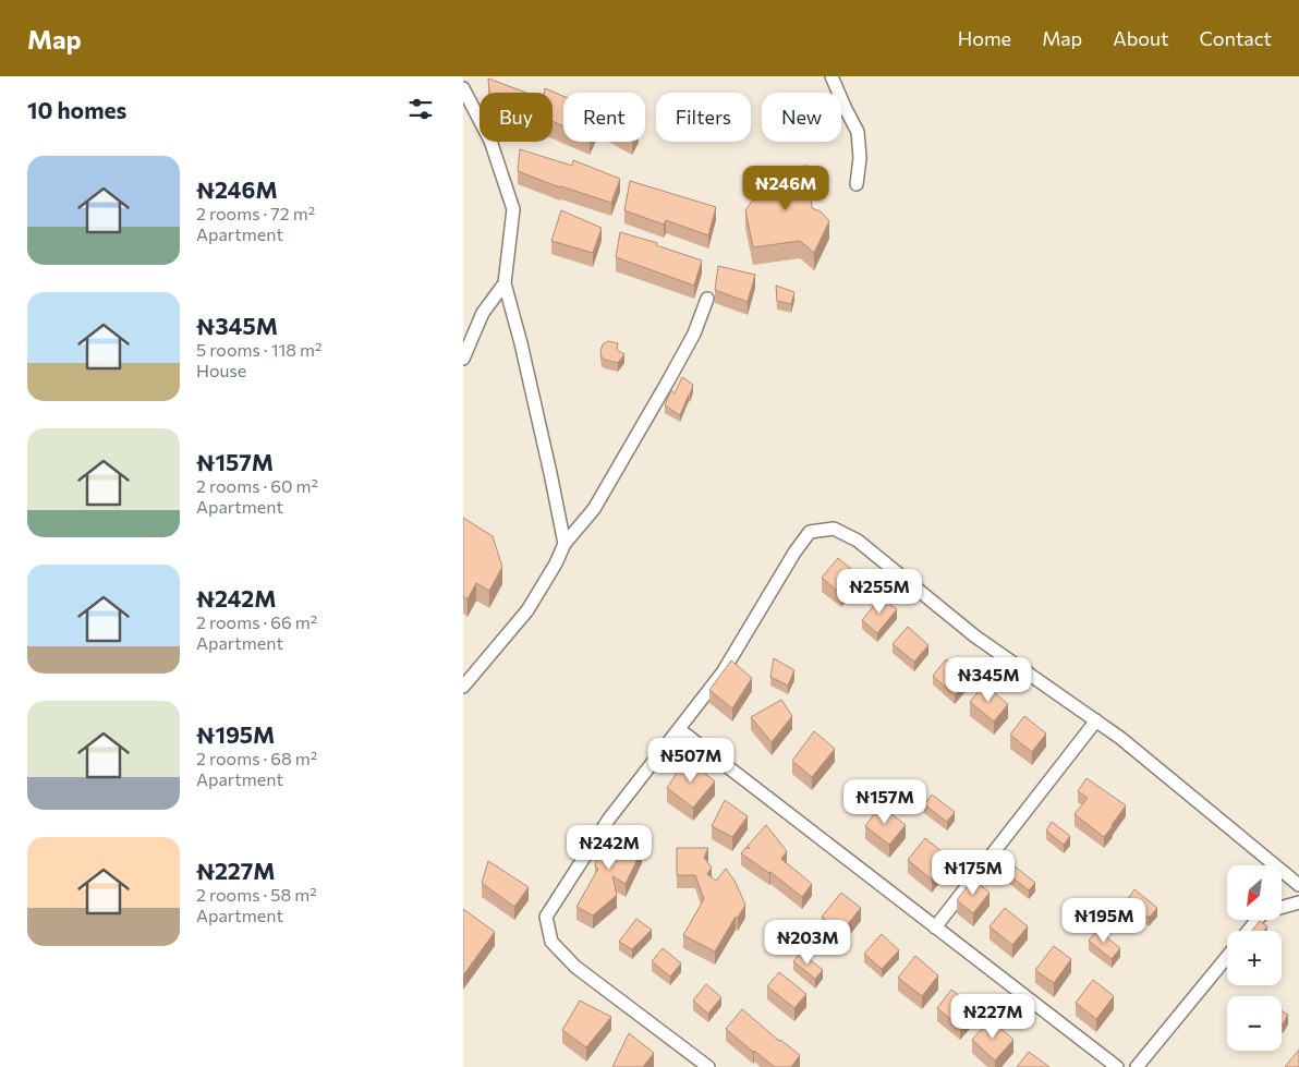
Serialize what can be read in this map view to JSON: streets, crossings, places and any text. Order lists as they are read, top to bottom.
{
  "north": "bottom left",
  "page": {
    "header": "Map",
    "nav": [
      "Home",
      "Map",
      "About",
      "Contact"
    ],
    "heading": "10 homes",
    "chip": [
      "Buy",
      "Rent",
      "Filters",
      "New"
    ],
    "list": [
      {
        "name": "₦246M",
        "note": "2 rooms · 72 m² · Apartment"
      },
      {
        "name": "₦345M",
        "note": "5 rooms · 118 m² · House"
      },
      {
        "name": "₦157M",
        "note": "2 rooms · 60 m² · Apartment"
      },
      {
        "name": "₦242M",
        "note": "2 rooms · 66 m² · Apartment"
      },
      {
        "name": "₦195M",
        "note": "2 rooms · 68 m² · Apartment"
      },
      {
        "name": "₦227M",
        "note": "2 rooms · 58 m² · Apartment"
      }
    ],
    "price": [
      "₦246M",
      "₦255M",
      "₦345M",
      "₦507M",
      "₦157M",
      "₦242M",
      "₦175M",
      "₦195M",
      "₦203M",
      "₦227M"
    ],
    "map_buttons": ["+", "−"]
  }
}
